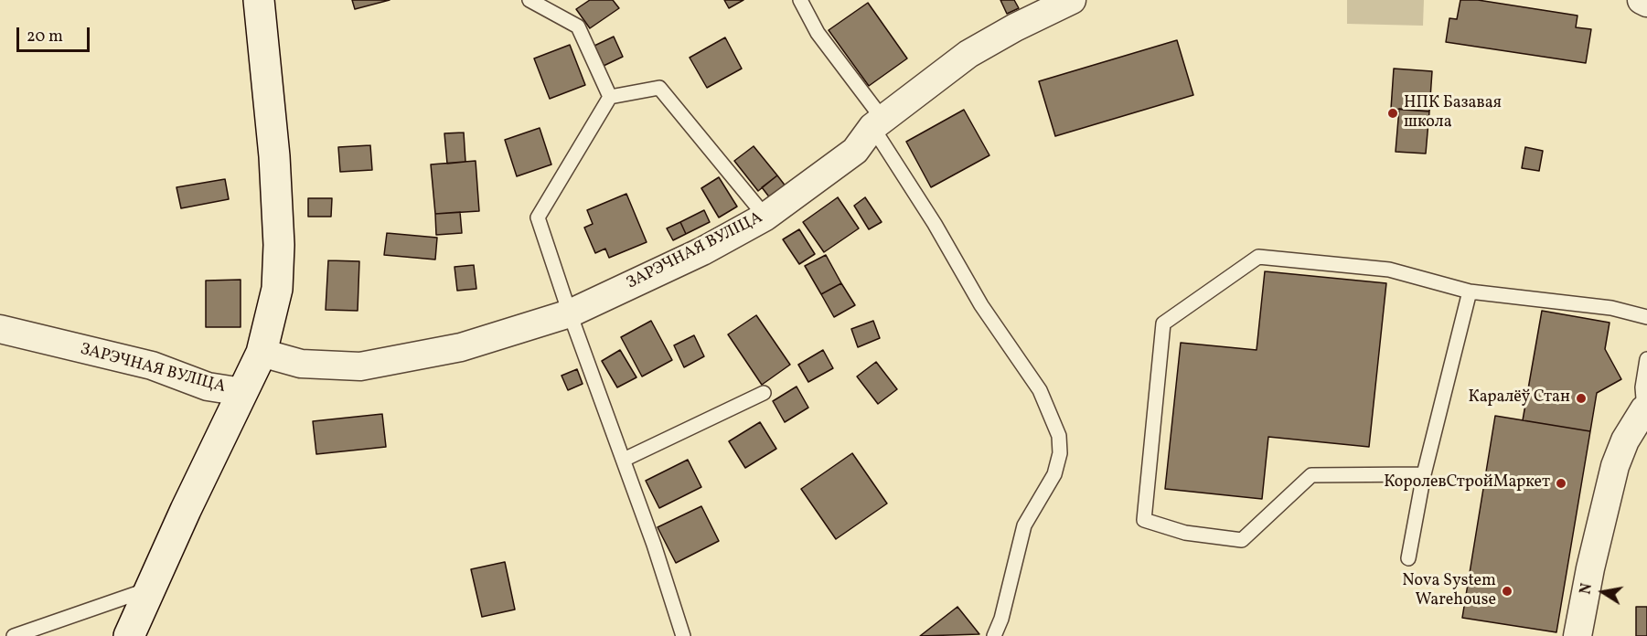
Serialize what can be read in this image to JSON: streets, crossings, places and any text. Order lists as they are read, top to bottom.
{
  "streets": {
    "street": ["ЗАРЭЧНАЯ ВУЛІЦА"]
  },
  "places": [
    "НПК Базавая школа",
    "Каралёў Стан",
    "КоролевСтройМаркет",
    "Nova System Warehouse"
  ],
  "scale_bar": "20 m",
  "north": "left"
}
